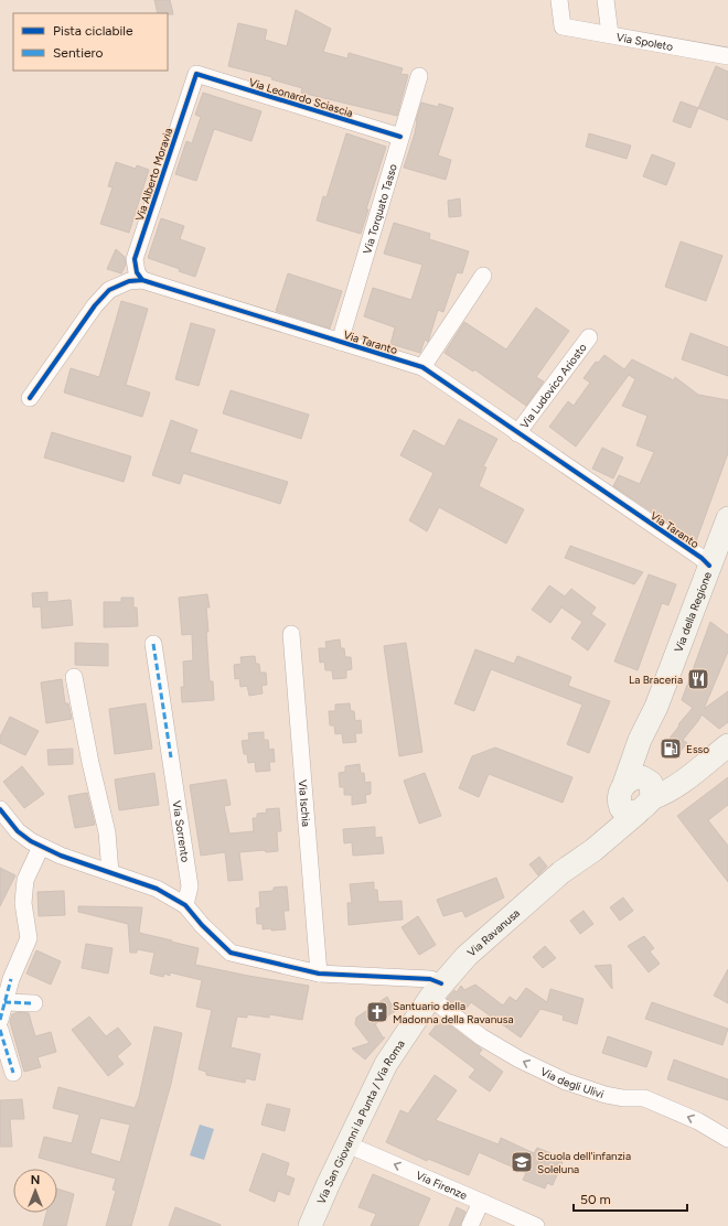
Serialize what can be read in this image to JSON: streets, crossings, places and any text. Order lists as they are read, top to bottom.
{
  "streets": {
    "main road": ["Via della Regione", "Via Ravanusa", "Via San Giovanni la Punta / Via Roma"],
    "street": [
      "Via Spoleto",
      "Via Leonardo Sciascia",
      "Via Alberto Moravia",
      "Via Torquato Tasso",
      "Via Taranto",
      "Via Ludovico Ariosto",
      "Via Ischia",
      "Via Sorrento",
      "Via degli Ulivi",
      "Via Firenze"
    ]
  },
  "crossings": [
    ["Via Leonardo Sciascia", "Via Alberto Moravia"],
    ["Via Leonardo Sciascia", "Via Torquato Tasso"],
    ["Via Alberto Moravia", "Via Taranto"],
    ["Via Torquato Tasso", "Via Taranto"],
    ["Via Taranto", "Via Ludovico Ariosto"],
    ["Via Taranto", "Via della Regione"],
    ["Via Ravanusa", "Via degli Ulivi"],
    ["Via Ravanusa", "Via San Giovanni la Punta / Via Roma"],
    ["Via degli Ulivi", "Via San Giovanni la Punta / Via Roma"],
    ["Via San Giovanni la Punta / Via Roma", "Via Firenze"]
  ],
  "one_way": ["Via degli Ulivi", "Via Firenze"],
  "places": {
    "restaurant": ["La Braceria"],
    "fuel station": ["Esso"],
    "church": ["Santuario della Madonna della Ravanusa"],
    "school or university": ["Scuola dell'infanzia Soleluna"]
  },
  "legend": ["Pista ciclabile", "Sentiero"],
  "scale_bar": "50 m",
  "north": "top"
}
